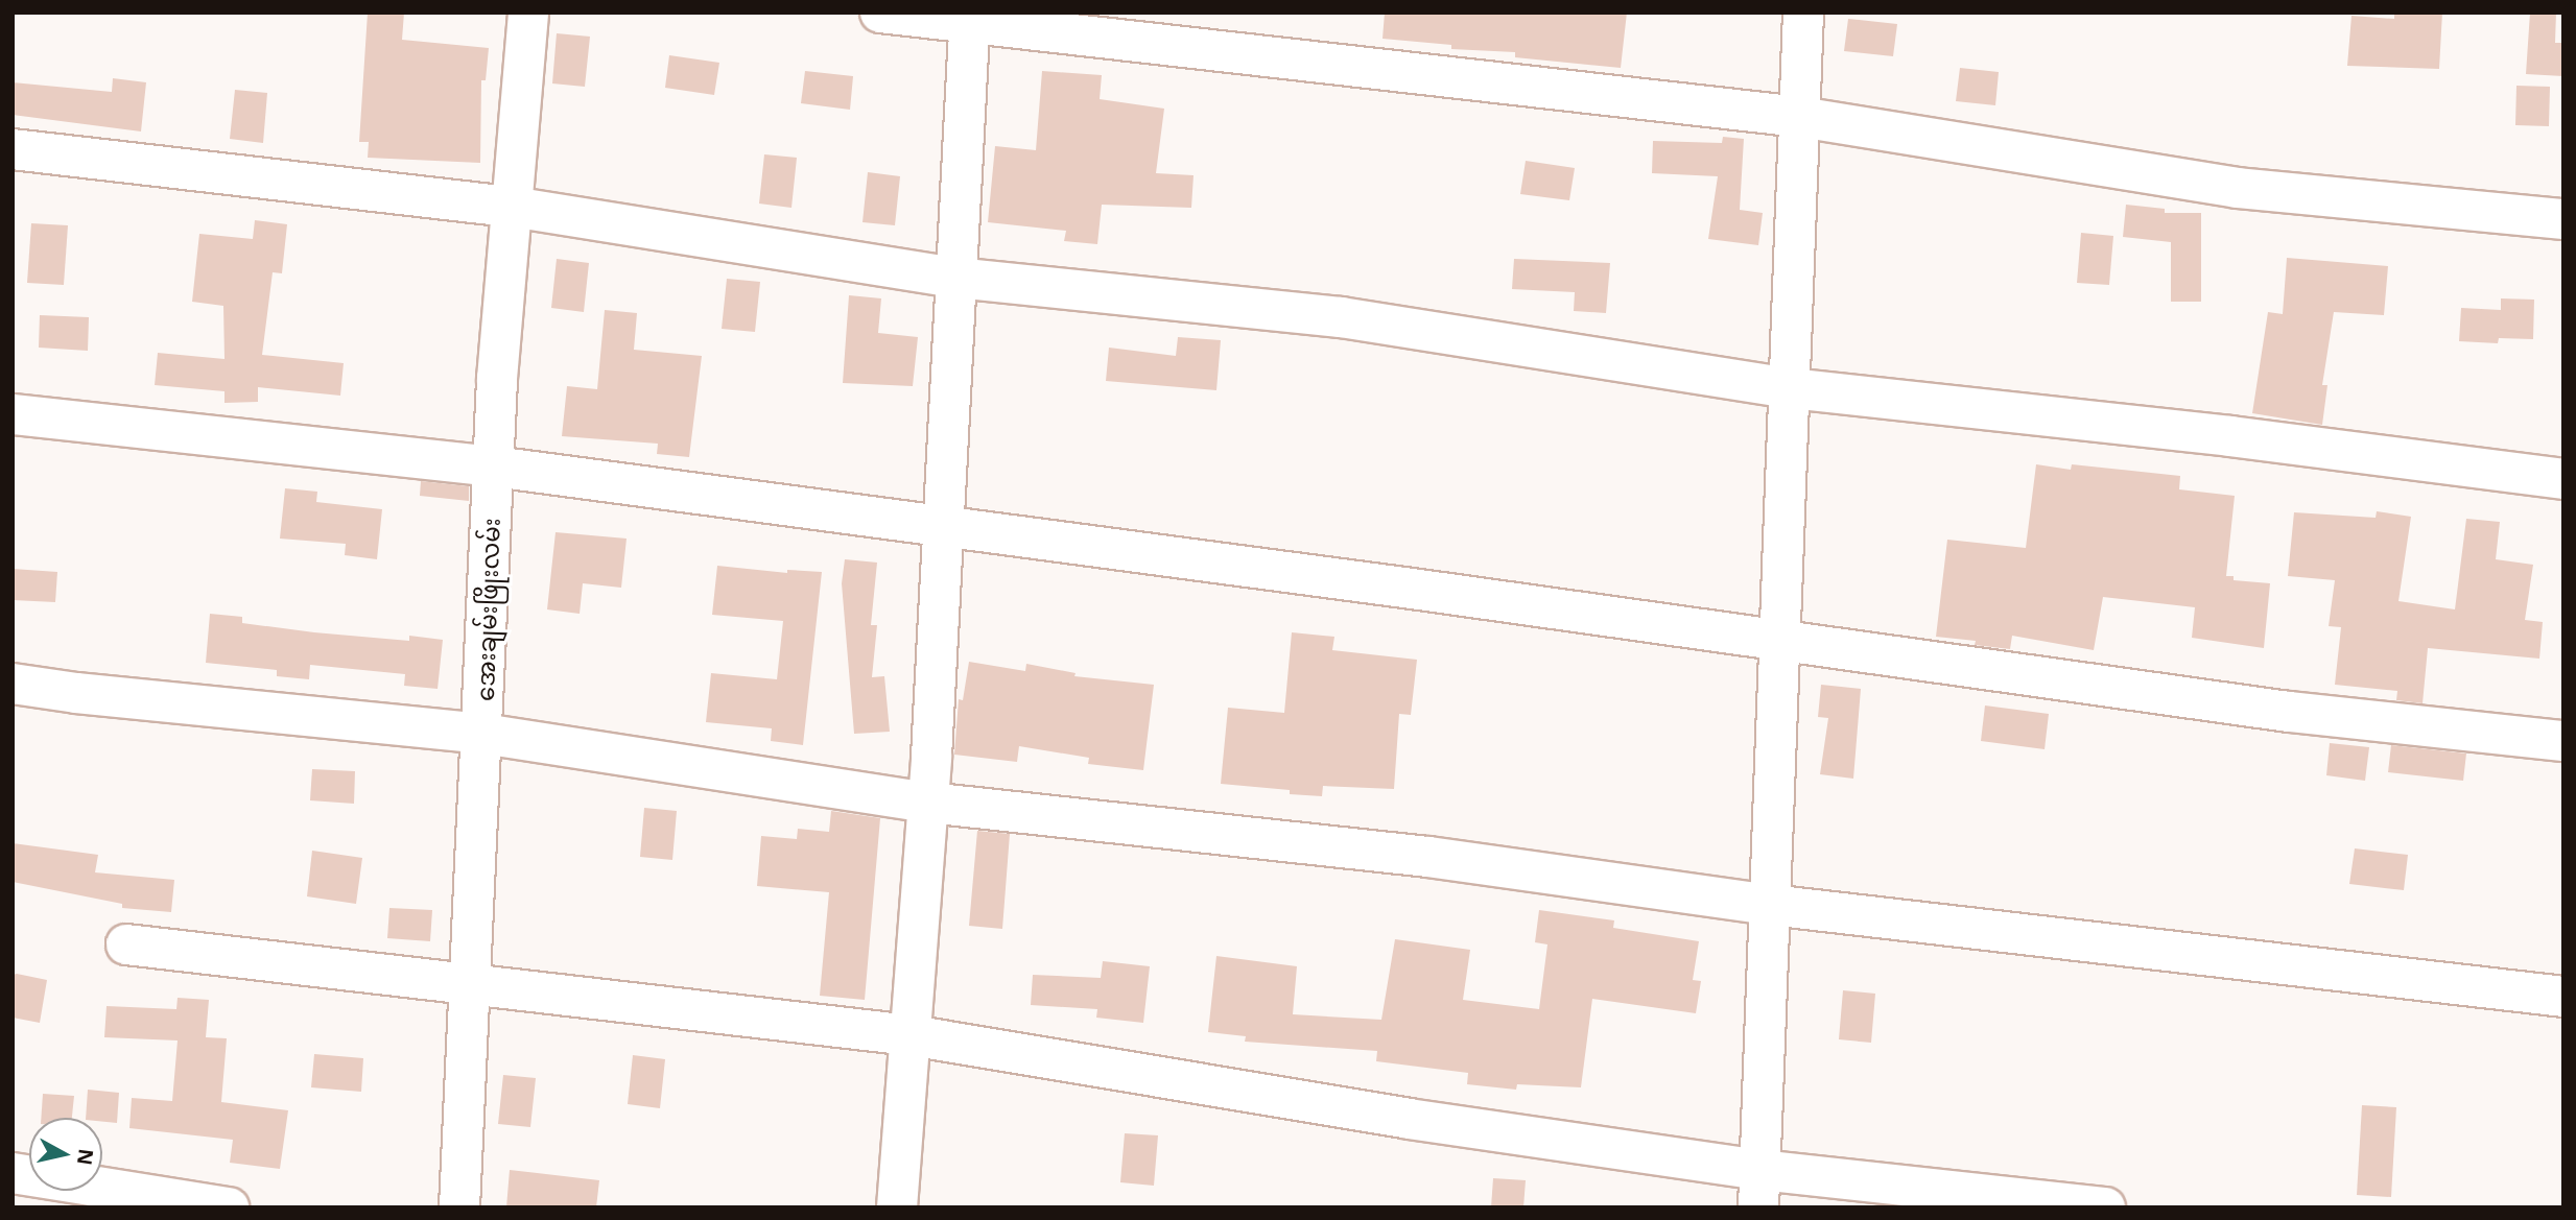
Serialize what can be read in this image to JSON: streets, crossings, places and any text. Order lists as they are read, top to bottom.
{
  "streets": {
    "street": ["အေးချမ်းဖြိုးလမ်း"]
  },
  "north": "right"
}
